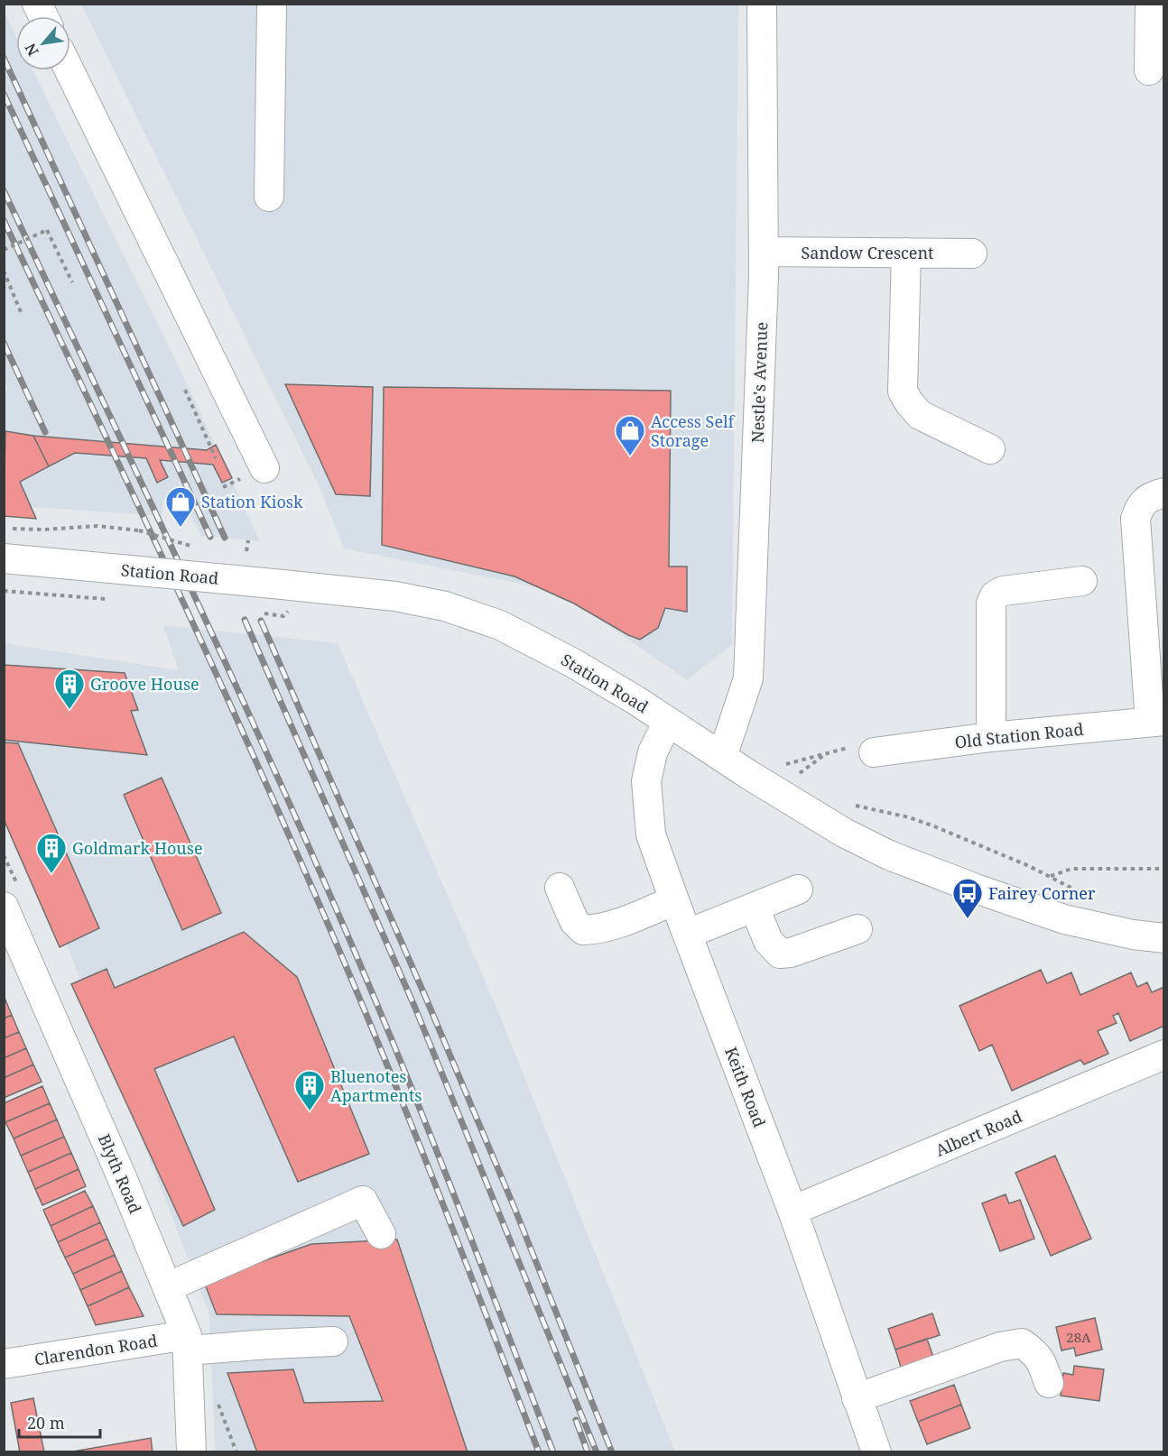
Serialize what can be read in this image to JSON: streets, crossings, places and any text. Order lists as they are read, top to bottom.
{
  "streets": {
    "street": [
      "Sandow Crescent",
      "Nestle's Avenue",
      "Station Road",
      "Old Station Road",
      "Keith Road",
      "Albert Road",
      "Blyth Road",
      "Clarendon Road"
    ]
  },
  "crossings": [
    ["Sandow Crescent", "Nestle's Avenue"],
    ["Nestle's Avenue", "Station Road"],
    ["Station Road", "Keith Road"],
    ["Keith Road", "Albert Road"],
    ["Blyth Road", "Clarendon Road"]
  ],
  "places": {
    "shop": ["Access Self Storage", "Station Kiosk"],
    "building": ["Groove House", "Goldmark House", "Bluenotes Apartments"],
    "bus stop": ["Fairey Corner"]
  },
  "house_numbers": ["28A"],
  "scale_bar": "20 m",
  "north": "bottom left"
}
